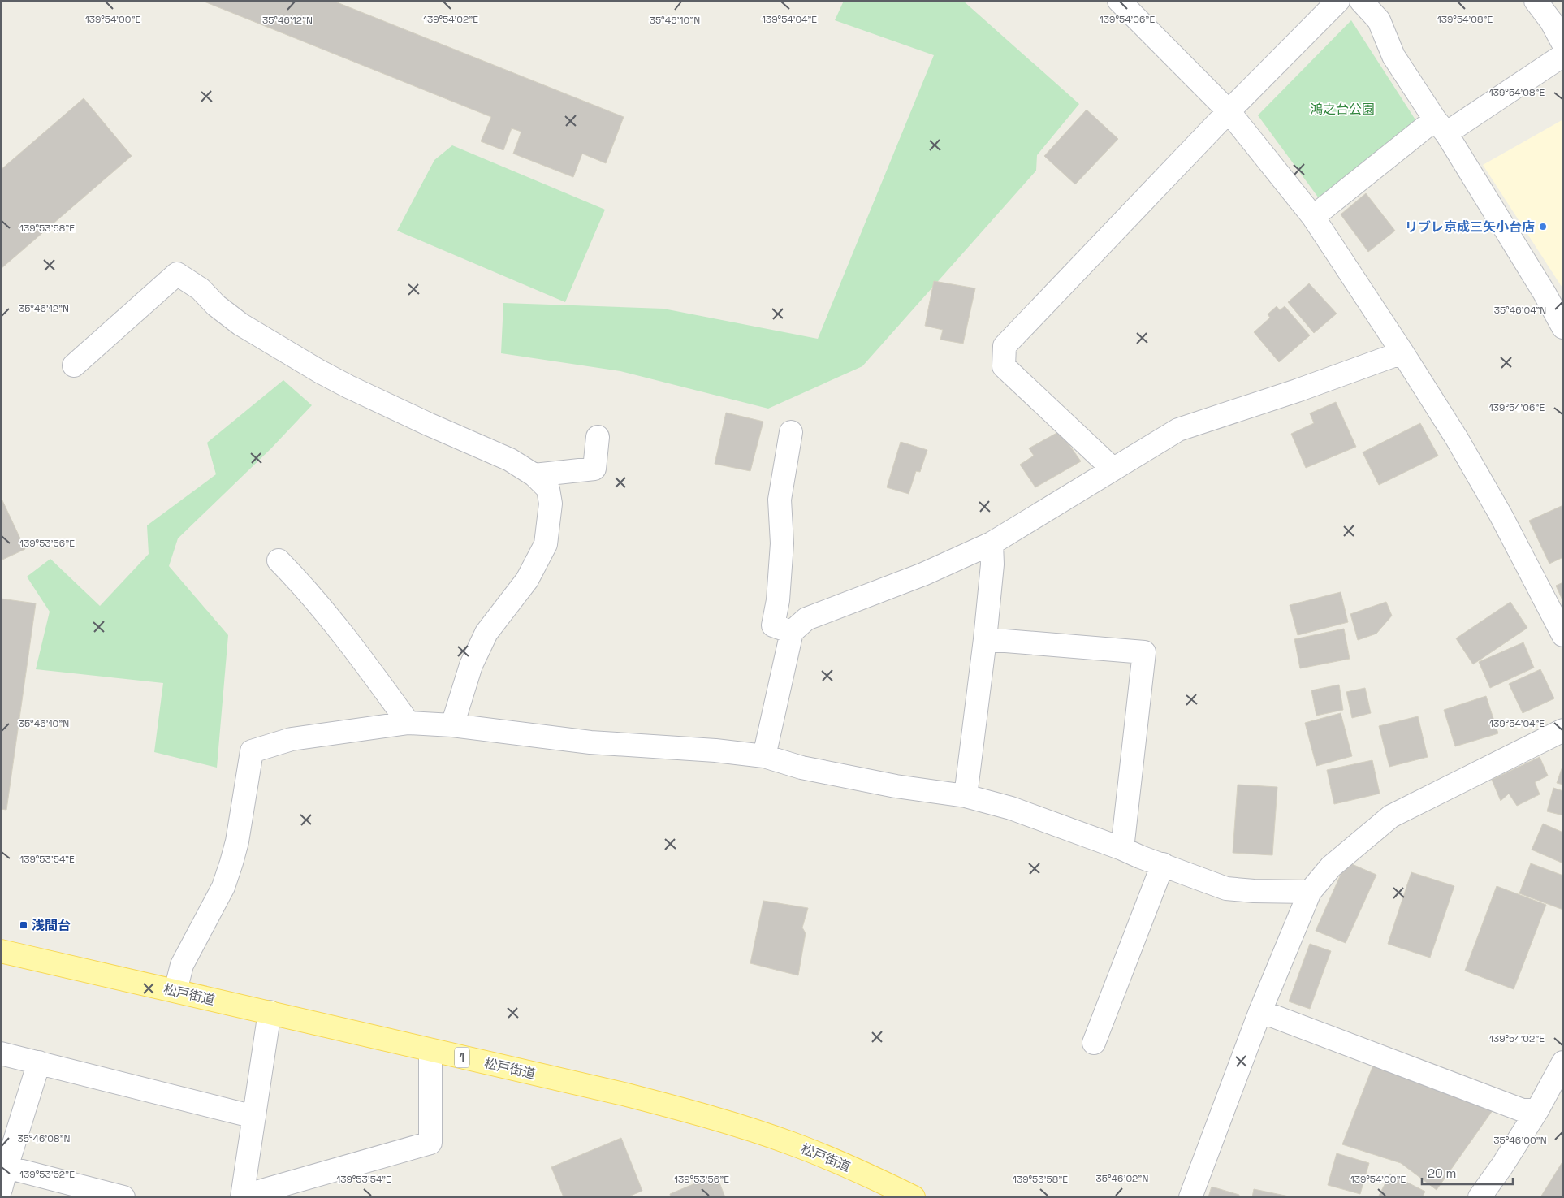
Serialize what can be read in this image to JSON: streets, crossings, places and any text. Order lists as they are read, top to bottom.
{
  "streets": {
    "main road": ["松戸街道", "1"]
  },
  "parks": ["鴻之台公園"],
  "places": {
    "other": ["リブレ京成三矢小台店"],
    "transit": ["浅間台"]
  },
  "scale_bar": "20 m",
  "coordinates": [
    "139°54'00\"E",
    "139°54'02\"E",
    "139°54'04\"E",
    "139°54'06\"E",
    "139°54'08\"E",
    "35°46'12\"N",
    "35°46'10\"N",
    "139°53'58\"E",
    "35°46'04\"N",
    "139°53'56\"E",
    "139°53'54\"E",
    "35°46'08\"N",
    "35°46'00\"N",
    "139°53'52\"E",
    "35°46'02\"N"
  ]
}
